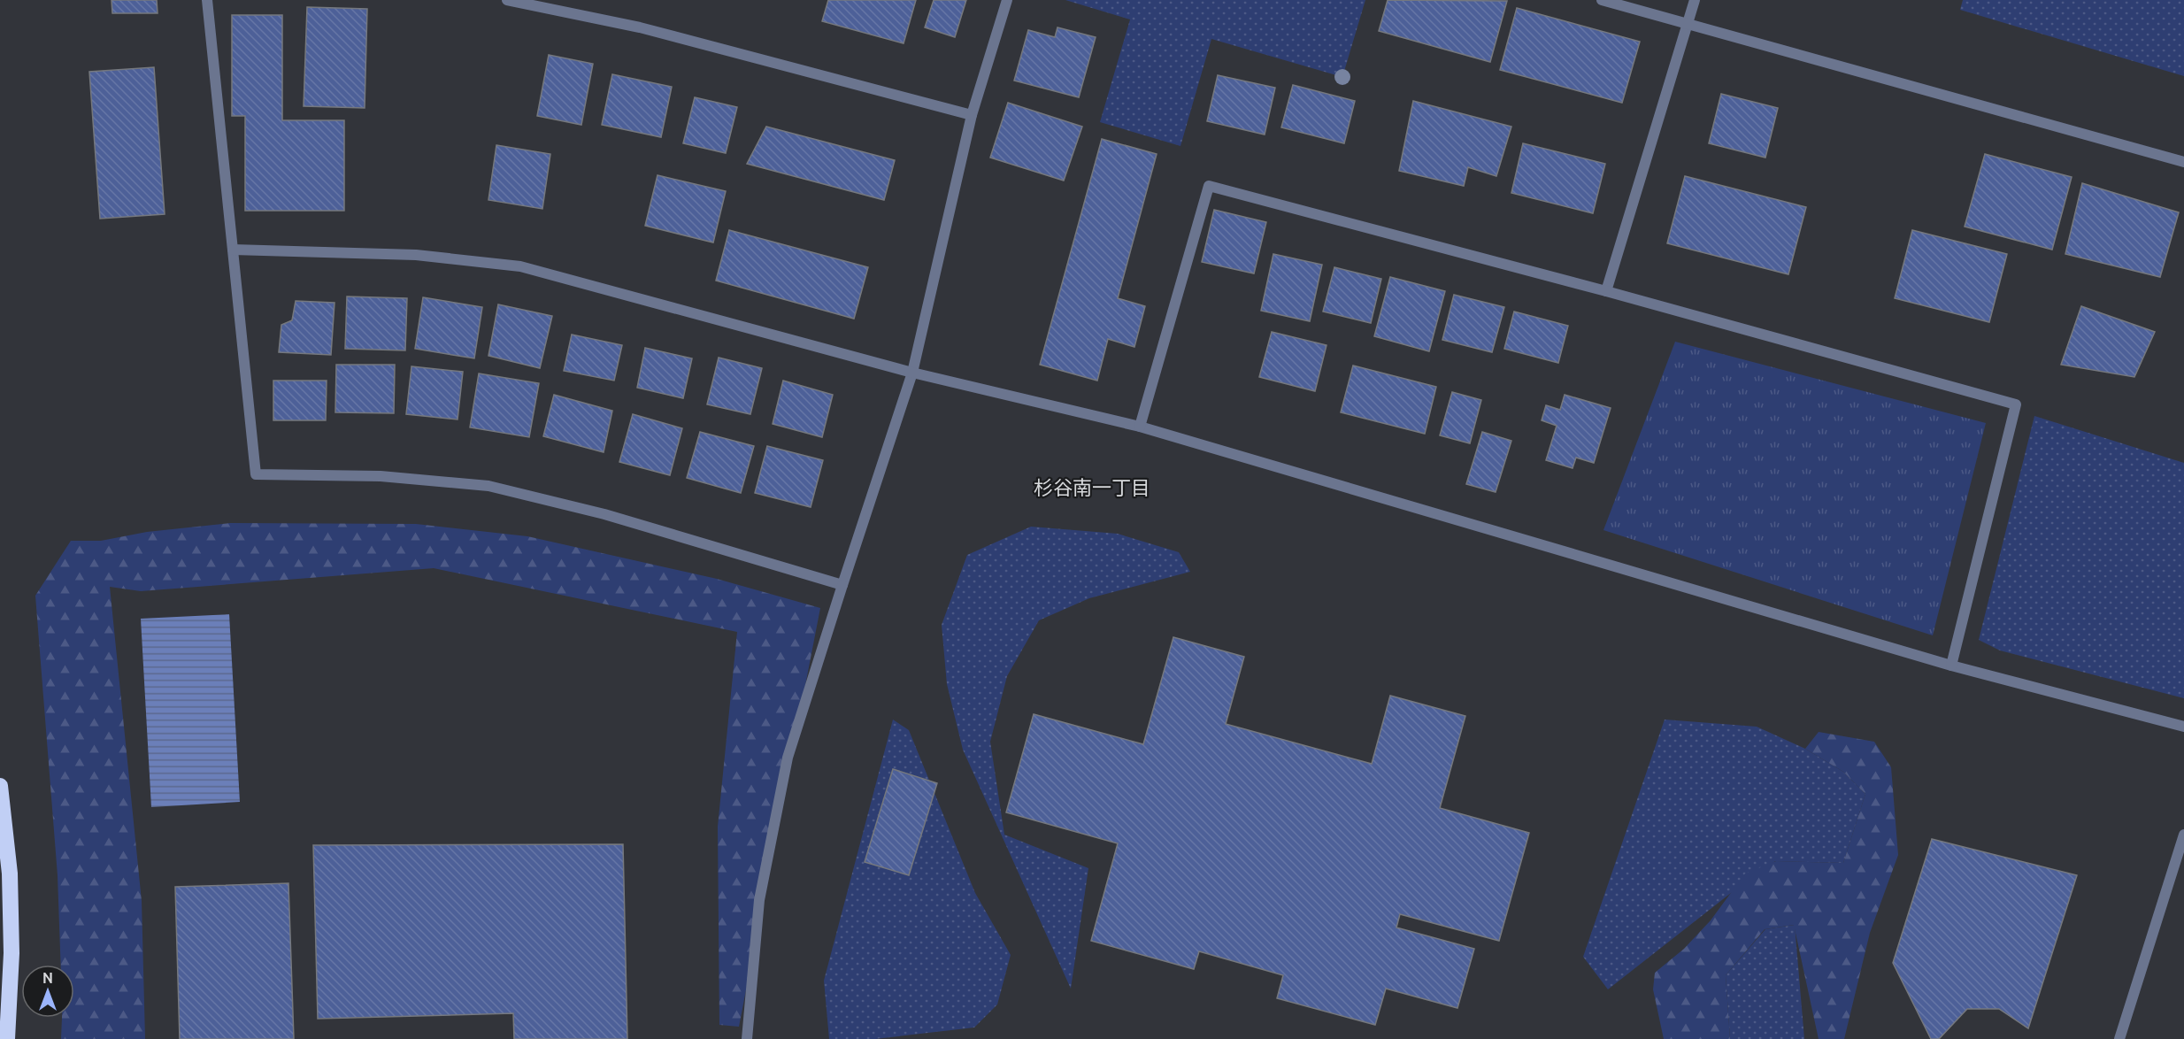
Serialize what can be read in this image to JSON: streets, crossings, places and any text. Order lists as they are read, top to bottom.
{
  "districts": ["杉谷南一丁目"],
  "north": "top"
}
